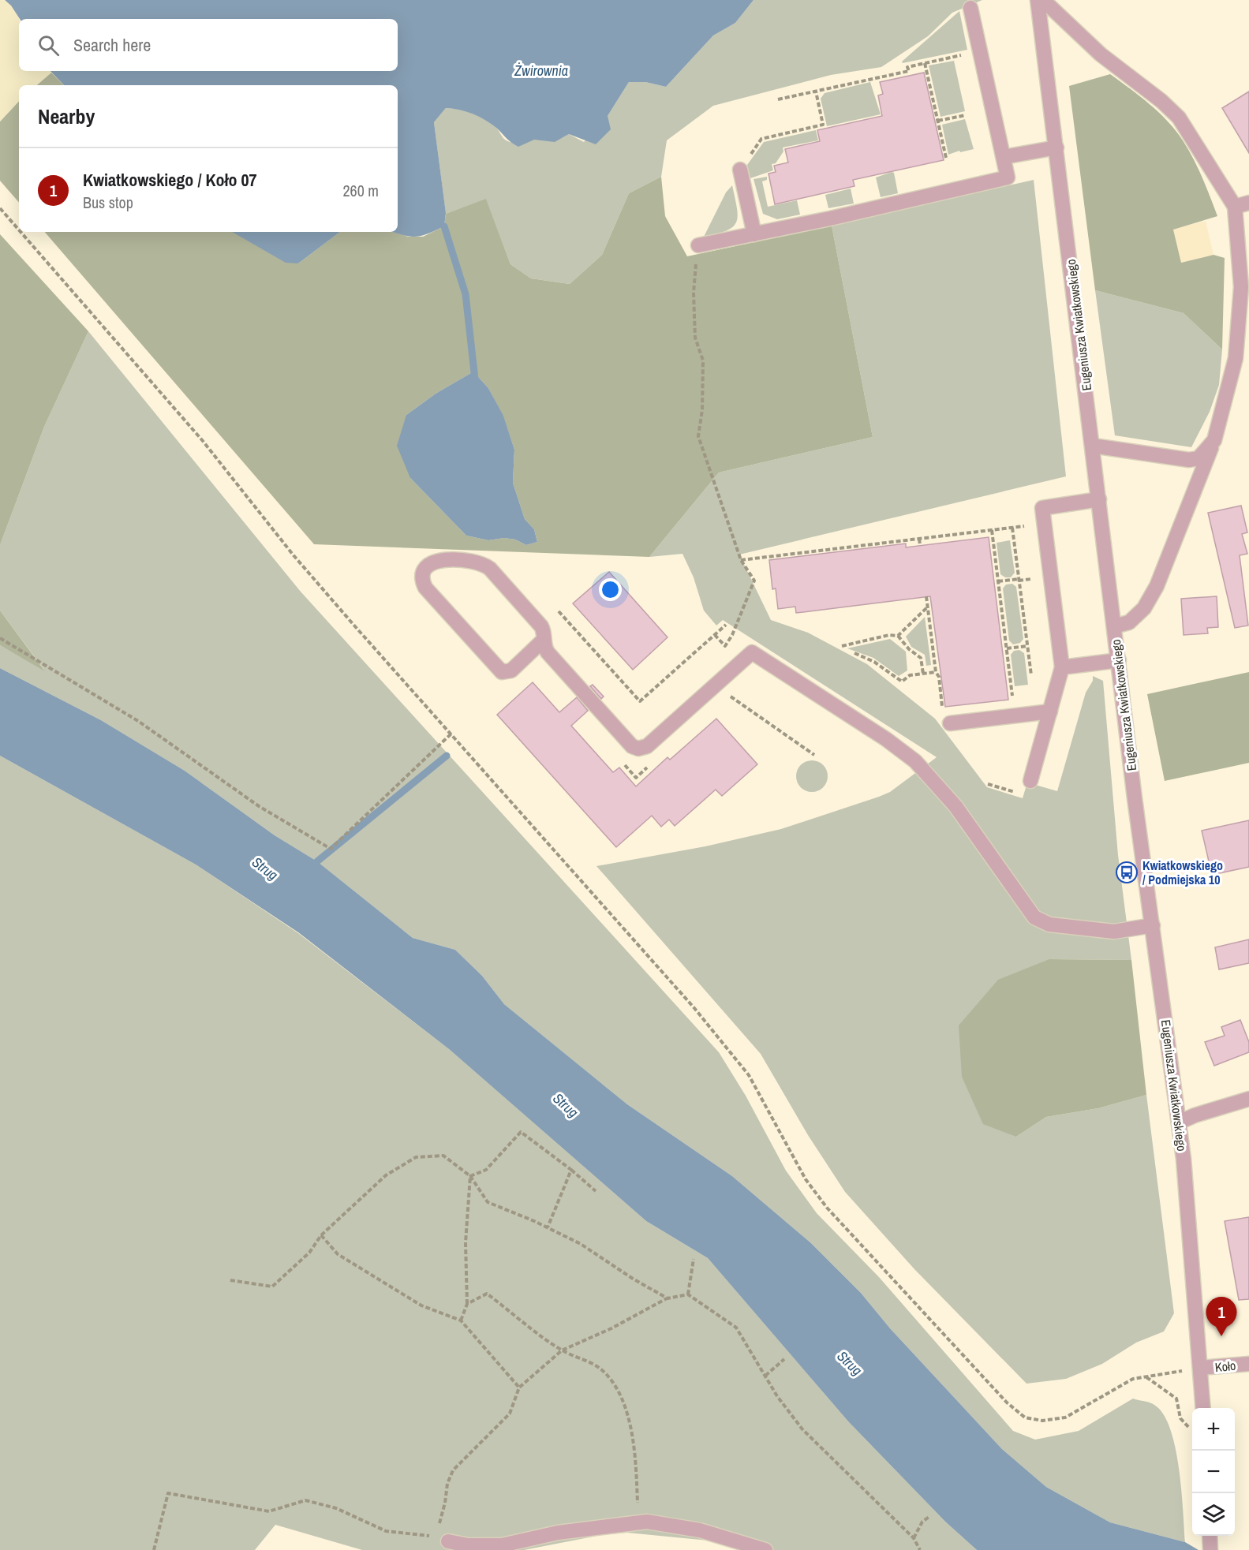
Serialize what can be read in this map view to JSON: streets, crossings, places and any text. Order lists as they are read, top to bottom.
{
  "streets": {
    "street": ["Eugeniusza Kwiatkowskiego", "Koło"]
  },
  "crossings": [
    ["Eugeniusza Kwiatkowskiego", "Koło"]
  ],
  "water": ["Żwirownia", "Strug"],
  "places": {
    "bus stop": ["Kwiatkowskiego / Podmiejska 10"]
  },
  "page": {
    "search": "Search here",
    "heading": "Nearby",
    "list": [
      {
        "mark": "1",
        "name": "Kwiatkowskiego / Koło 07",
        "note": "Bus stop",
        "value": "260 m"
      }
    ],
    "pins": "1",
    "map_buttons": ["+", "−"]
  }
}
